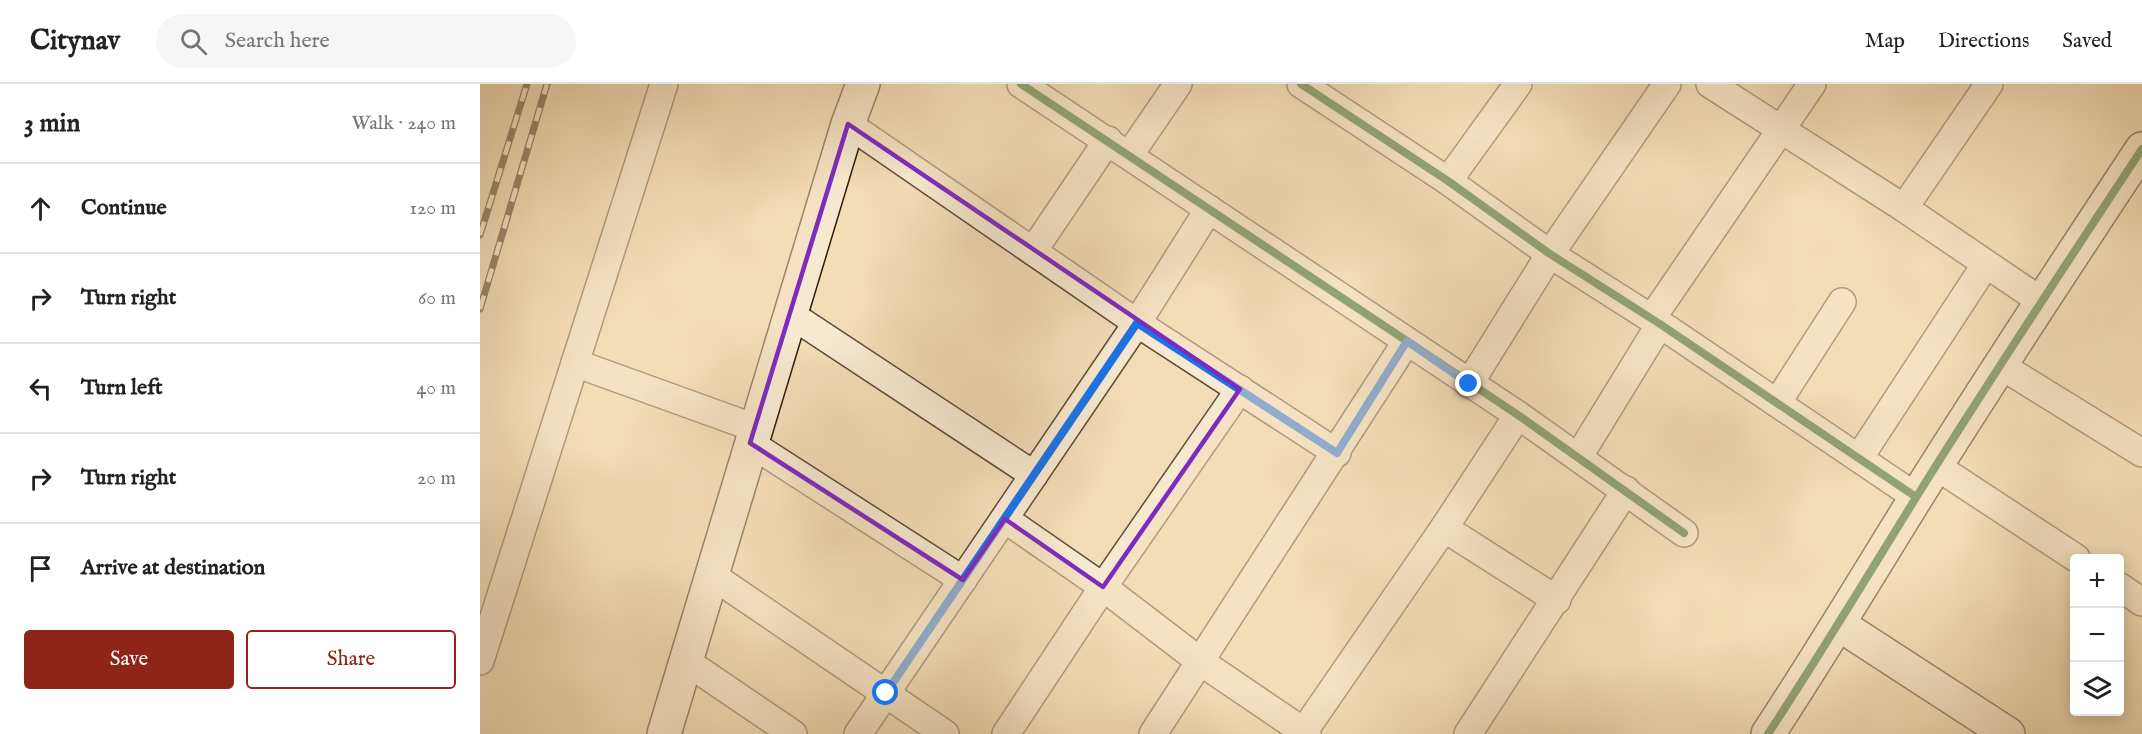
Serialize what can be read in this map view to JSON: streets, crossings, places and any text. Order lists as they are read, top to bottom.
{
  "page": {
    "header": "Citynav",
    "search": "Search here",
    "nav": ["Map", "Directions", "Saved"],
    "heading": ["3 min", "Walk · 240 m"],
    "list": [
      ["Continue", "120 m"],
      ["Turn right", "60 m"],
      ["Turn left", "40 m"],
      ["Turn right", "20 m"],
      "Arrive at destination"
    ],
    "map_buttons": ["+", "−"],
    "buttons": ["Save", "Share"]
  }
}
